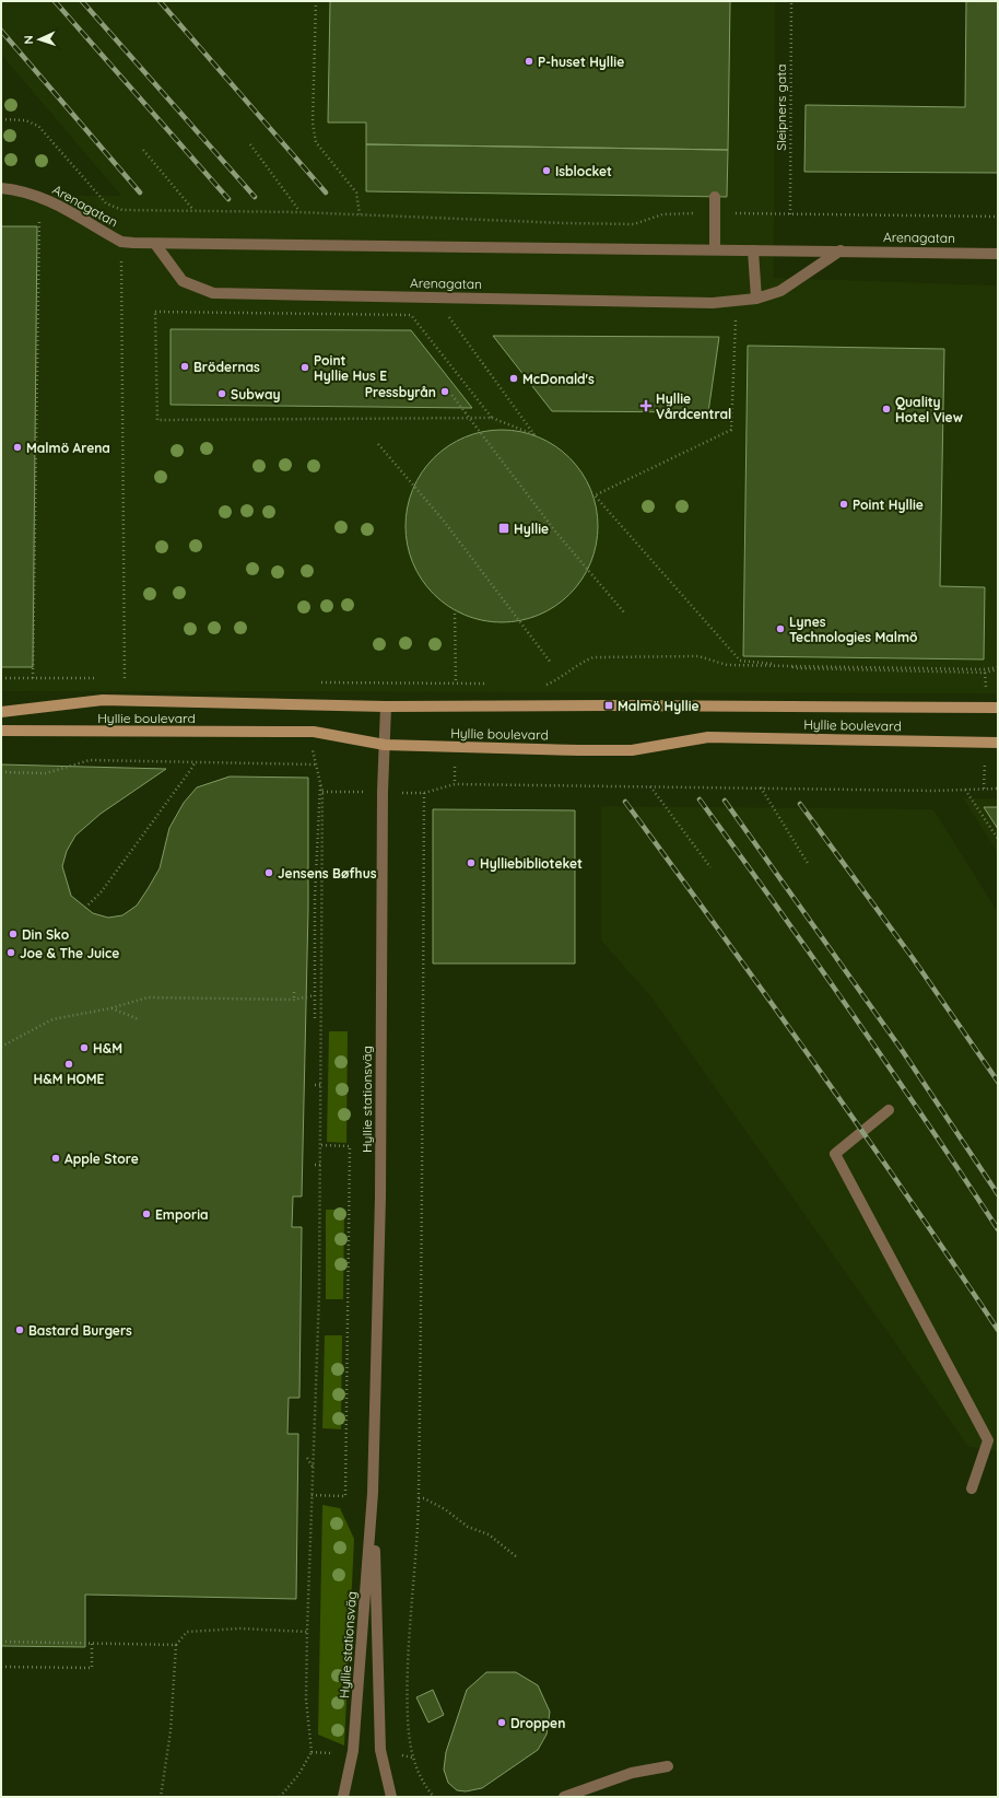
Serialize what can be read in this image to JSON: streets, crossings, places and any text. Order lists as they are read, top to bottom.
{
  "streets": {
    "street": ["Arenagatan", "Hyllie boulevard", "Hyllie stationsväg"],
    "path": ["Sleipners gata"]
  },
  "crossings": [
    ["Hyllie boulevard", "Hyllie stationsväg"]
  ],
  "places": {
    "other": [
      "P-huset Hyllie",
      "Isblocket",
      "Brödernas",
      "Point Hyllie Hus E",
      "McDonald's",
      "Pressbyrån",
      "Subway",
      "Quality Hotel View",
      "Malmö Arena",
      "Point Hyllie",
      "Lynes Technologies Malmö",
      "Hylliebiblioteket",
      "Jensens Bøfhus",
      "Din Sko",
      "Joe & The Juice",
      "H&M",
      "H&M HOME",
      "Apple Store",
      "Emporia",
      "Bastard Burgers",
      "Droppen"
    ],
    "health": ["Hyllie Vårdcentral"],
    "transit": ["Hyllie", "Malmö Hyllie"]
  },
  "north": "left"
}
